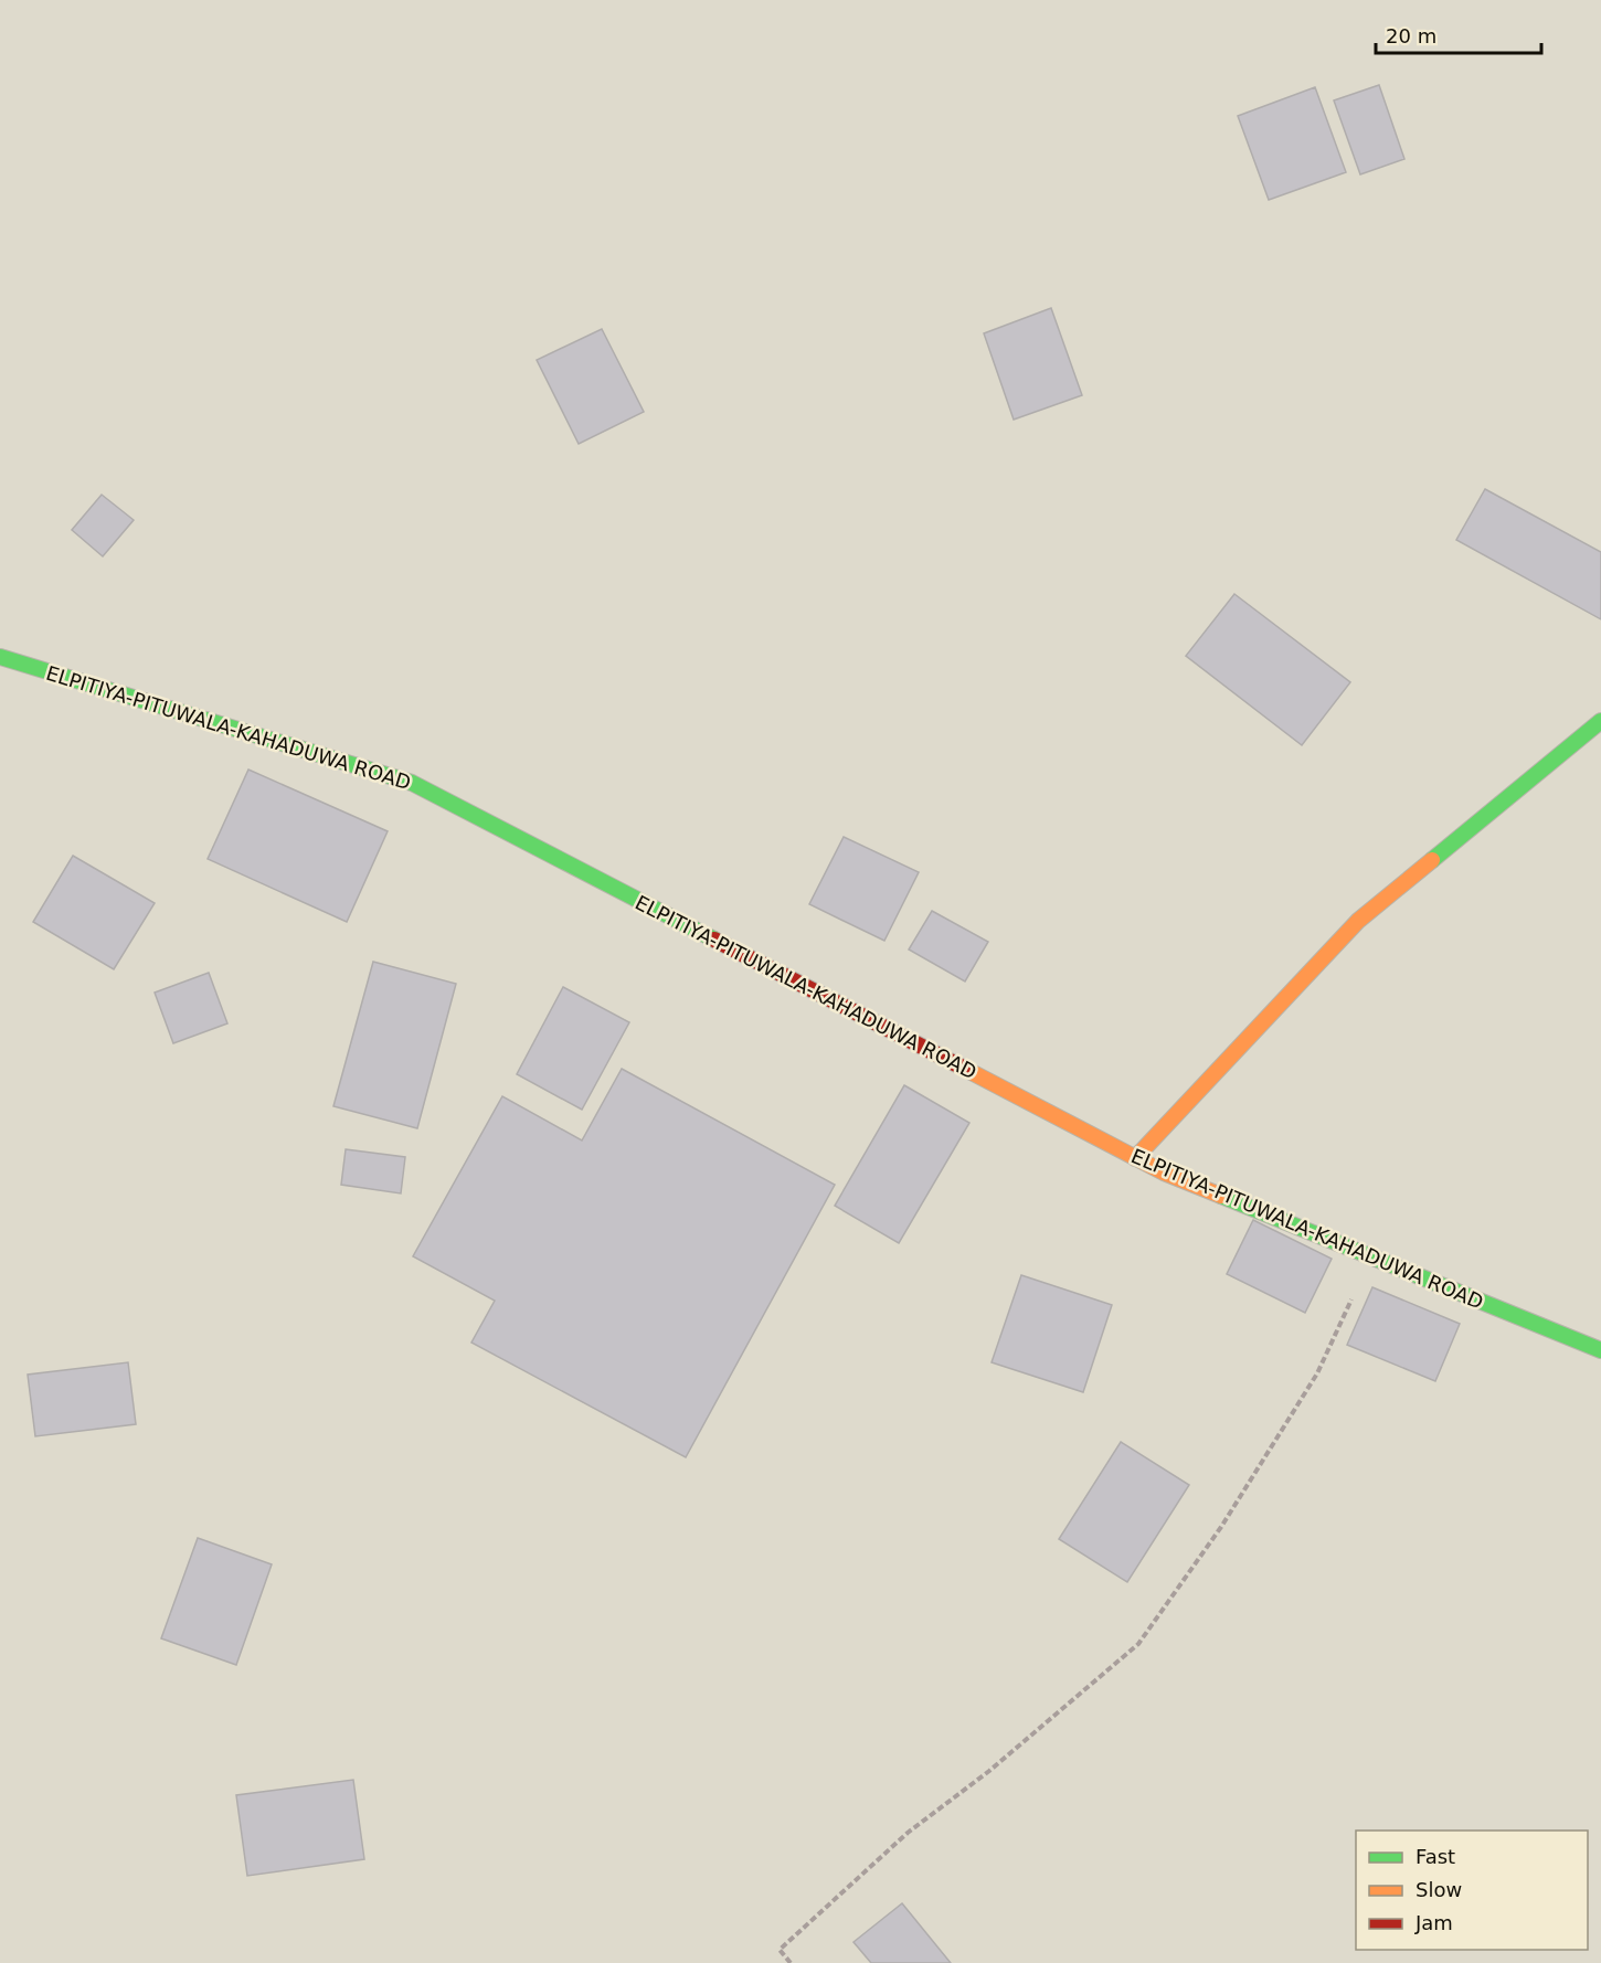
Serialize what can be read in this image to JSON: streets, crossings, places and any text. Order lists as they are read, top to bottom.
{
  "streets": {
    "street": ["ELPITIYA-PITUWALA-KAHADUWA ROAD"]
  },
  "legend": ["Fast", "Slow", "Jam"],
  "scale_bar": "20 m"
}
